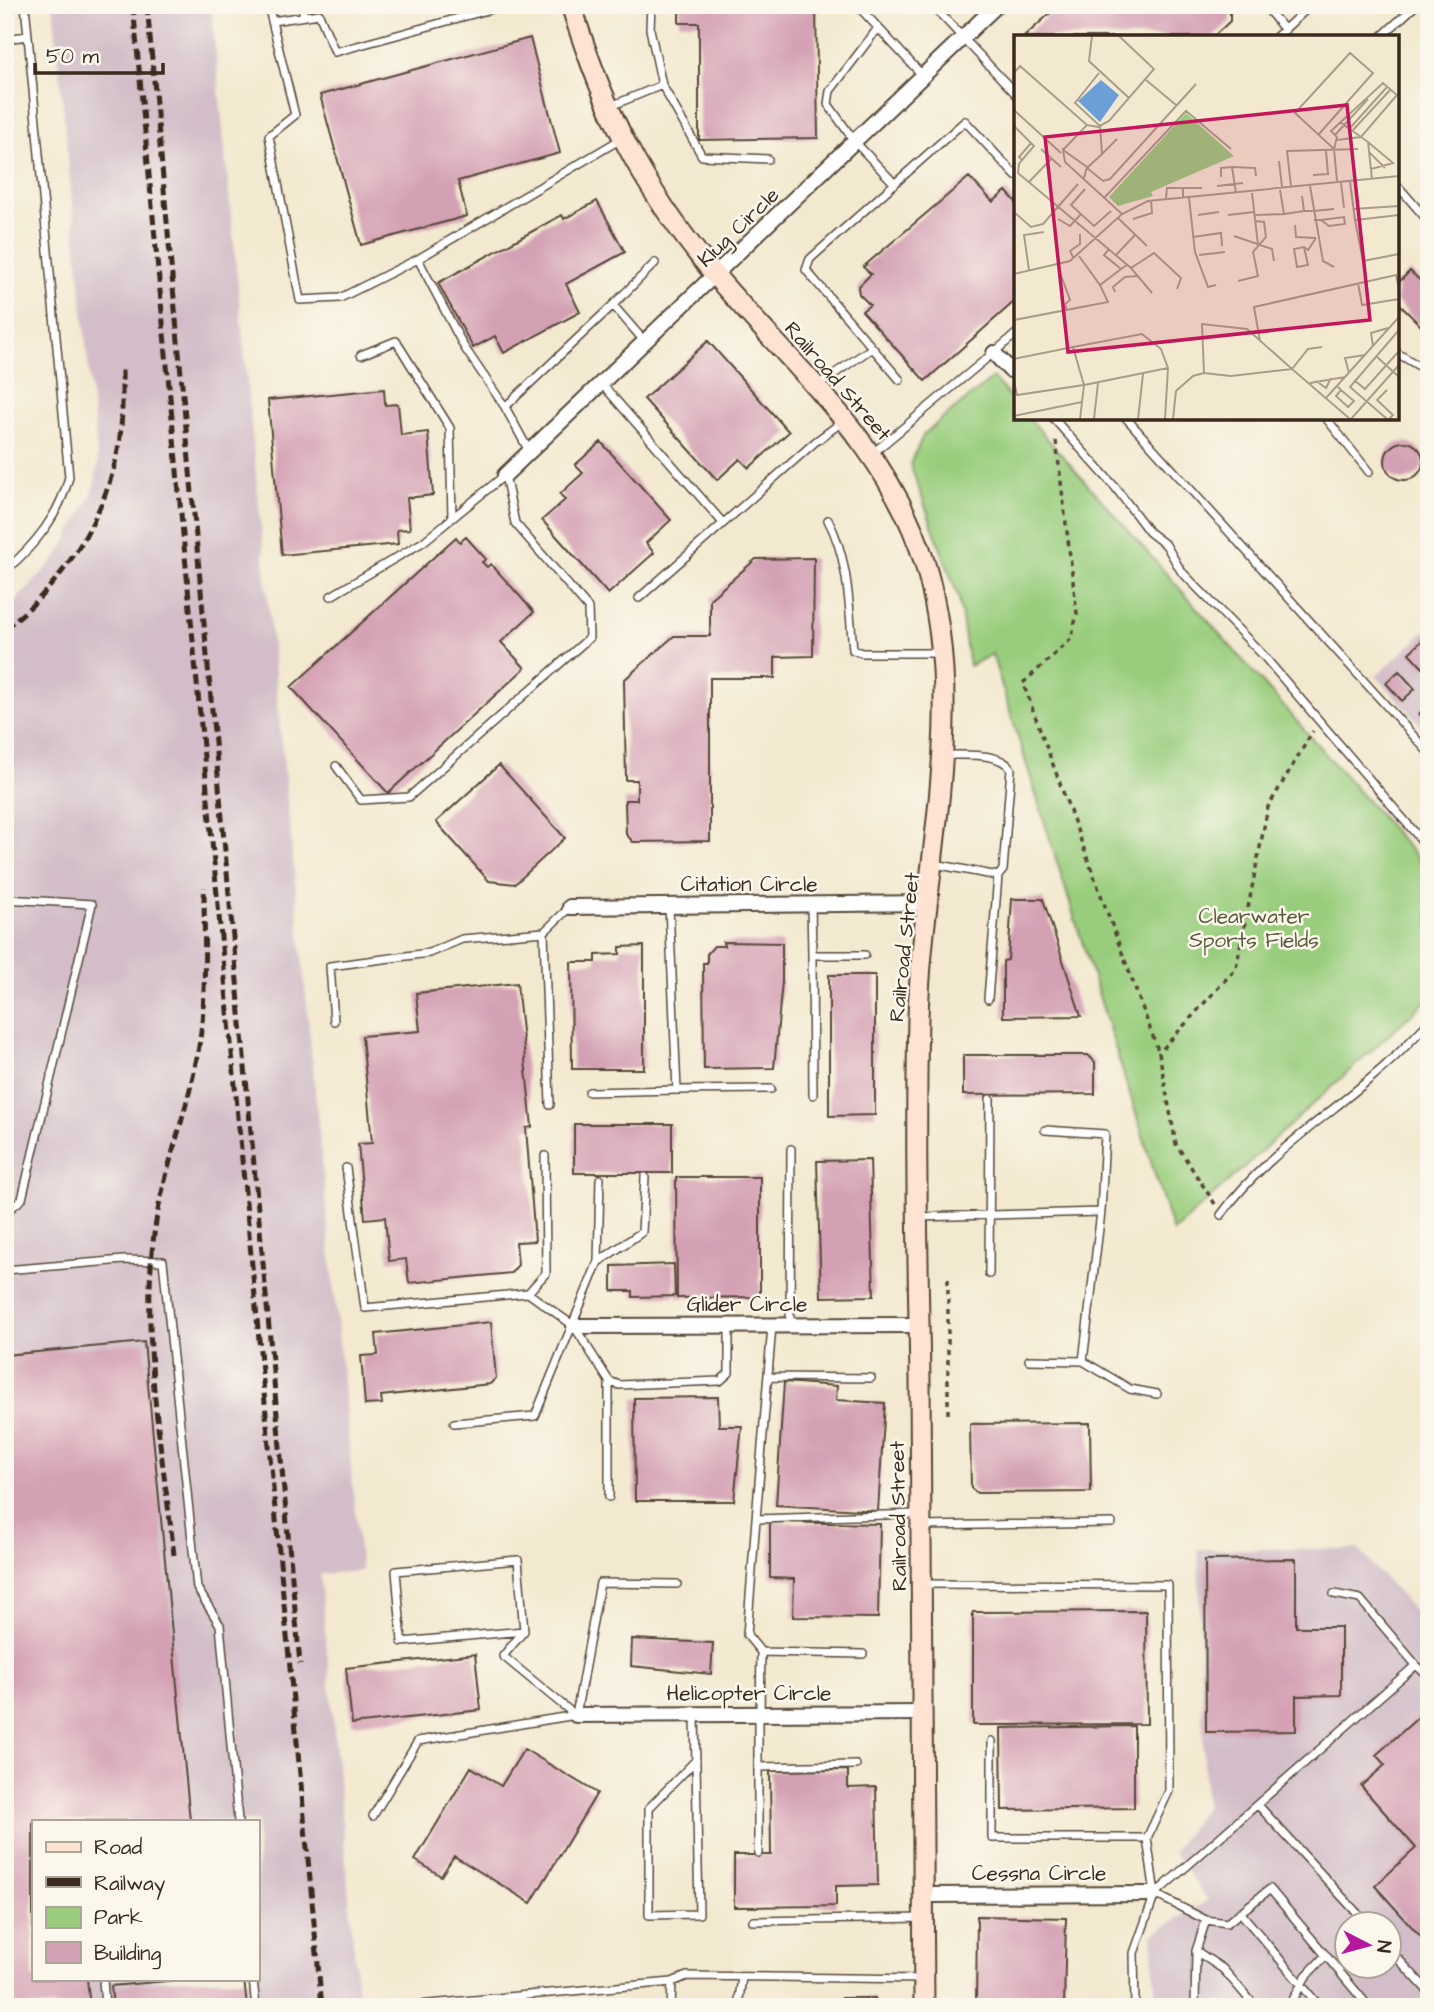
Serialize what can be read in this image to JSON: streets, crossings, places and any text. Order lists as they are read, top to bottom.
{
  "streets": {
    "main road": ["Railroad Street"],
    "street": [
      "Klug Circle",
      "Citation Circle",
      "Glider Circle",
      "Helicopter Circle",
      "Cessna Circle"
    ]
  },
  "crossings": [
    ["Klug Circle", "Railroad Street"],
    ["Railroad Street", "Citation Circle"],
    ["Railroad Street", "Glider Circle"],
    ["Railroad Street", "Helicopter Circle"],
    ["Railroad Street", "Cessna Circle"]
  ],
  "parks": ["Clearwater Sports Fields"],
  "legend": [
    "Road",
    "Railway",
    "Park",
    "Building"
  ],
  "scale_bar": "50 m",
  "north": "right"
}
